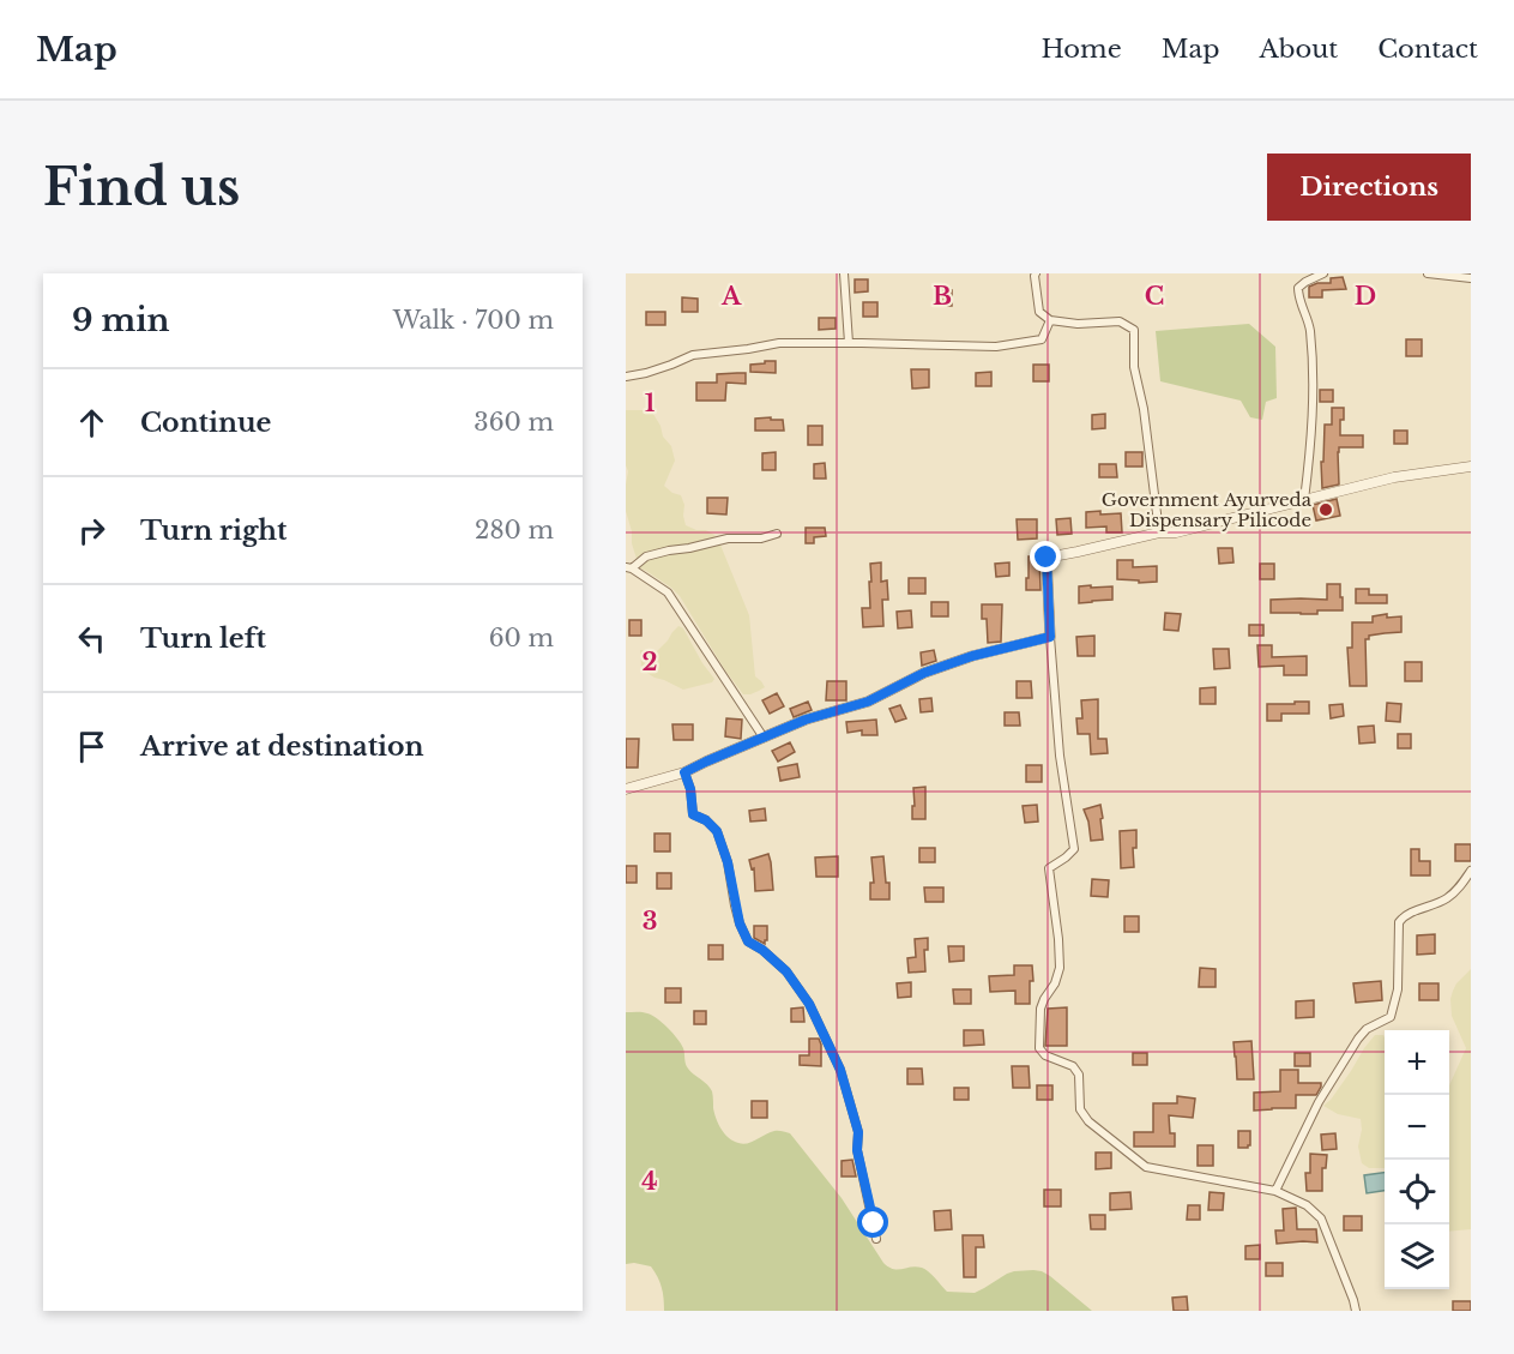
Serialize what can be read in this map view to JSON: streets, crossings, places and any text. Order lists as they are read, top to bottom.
{
  "places": ["Government Ayurveda Dispensary Pilicode"],
  "page": {
    "header": "Map",
    "nav": [
      "Home",
      "Map",
      "About",
      "Contact"
    ],
    "buttons": "Directions",
    "title": "Find us",
    "heading": ["9 min", "Walk · 700 m"],
    "list": [
      ["Continue", "360 m"],
      ["Turn right", "280 m"],
      ["Turn left", "60 m"],
      "Arrive at destination"
    ],
    "map_buttons": ["+", "−"]
  },
  "grid": {
    "columns": [
      "A",
      "B",
      "C",
      "D"
    ],
    "rows": [
      "1",
      "2",
      "3",
      "4"
    ]
  }
}
